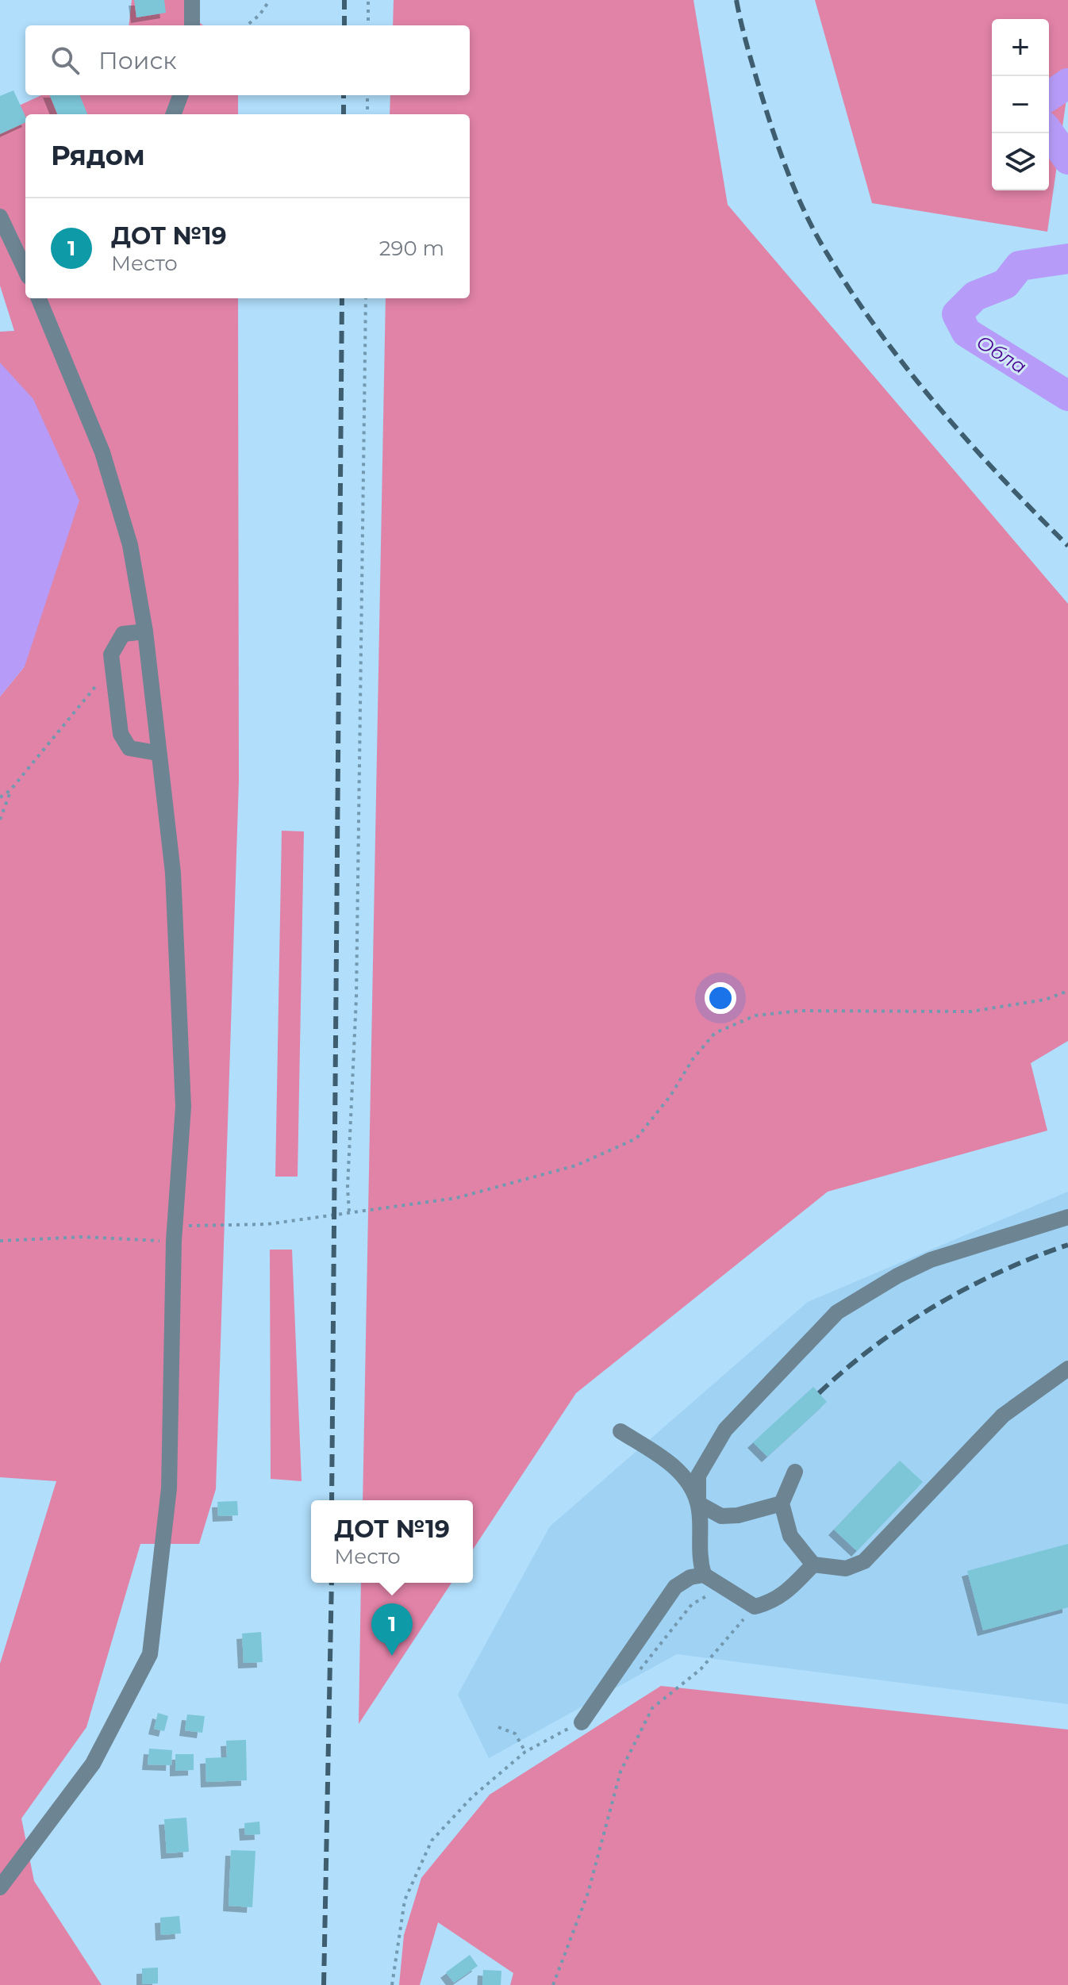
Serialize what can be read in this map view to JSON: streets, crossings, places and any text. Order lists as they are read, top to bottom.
{
  "water": ["Обла"],
  "page": {
    "map_buttons": ["+", "−"],
    "search": "Поиск",
    "heading": "Рядом",
    "list": [
      {
        "mark": "1",
        "name": "ДОТ №19",
        "note": "Место",
        "value": "290 m"
      }
    ],
    "popup": ["ДОТ №19", "Место"],
    "pins": "1"
  }
}
